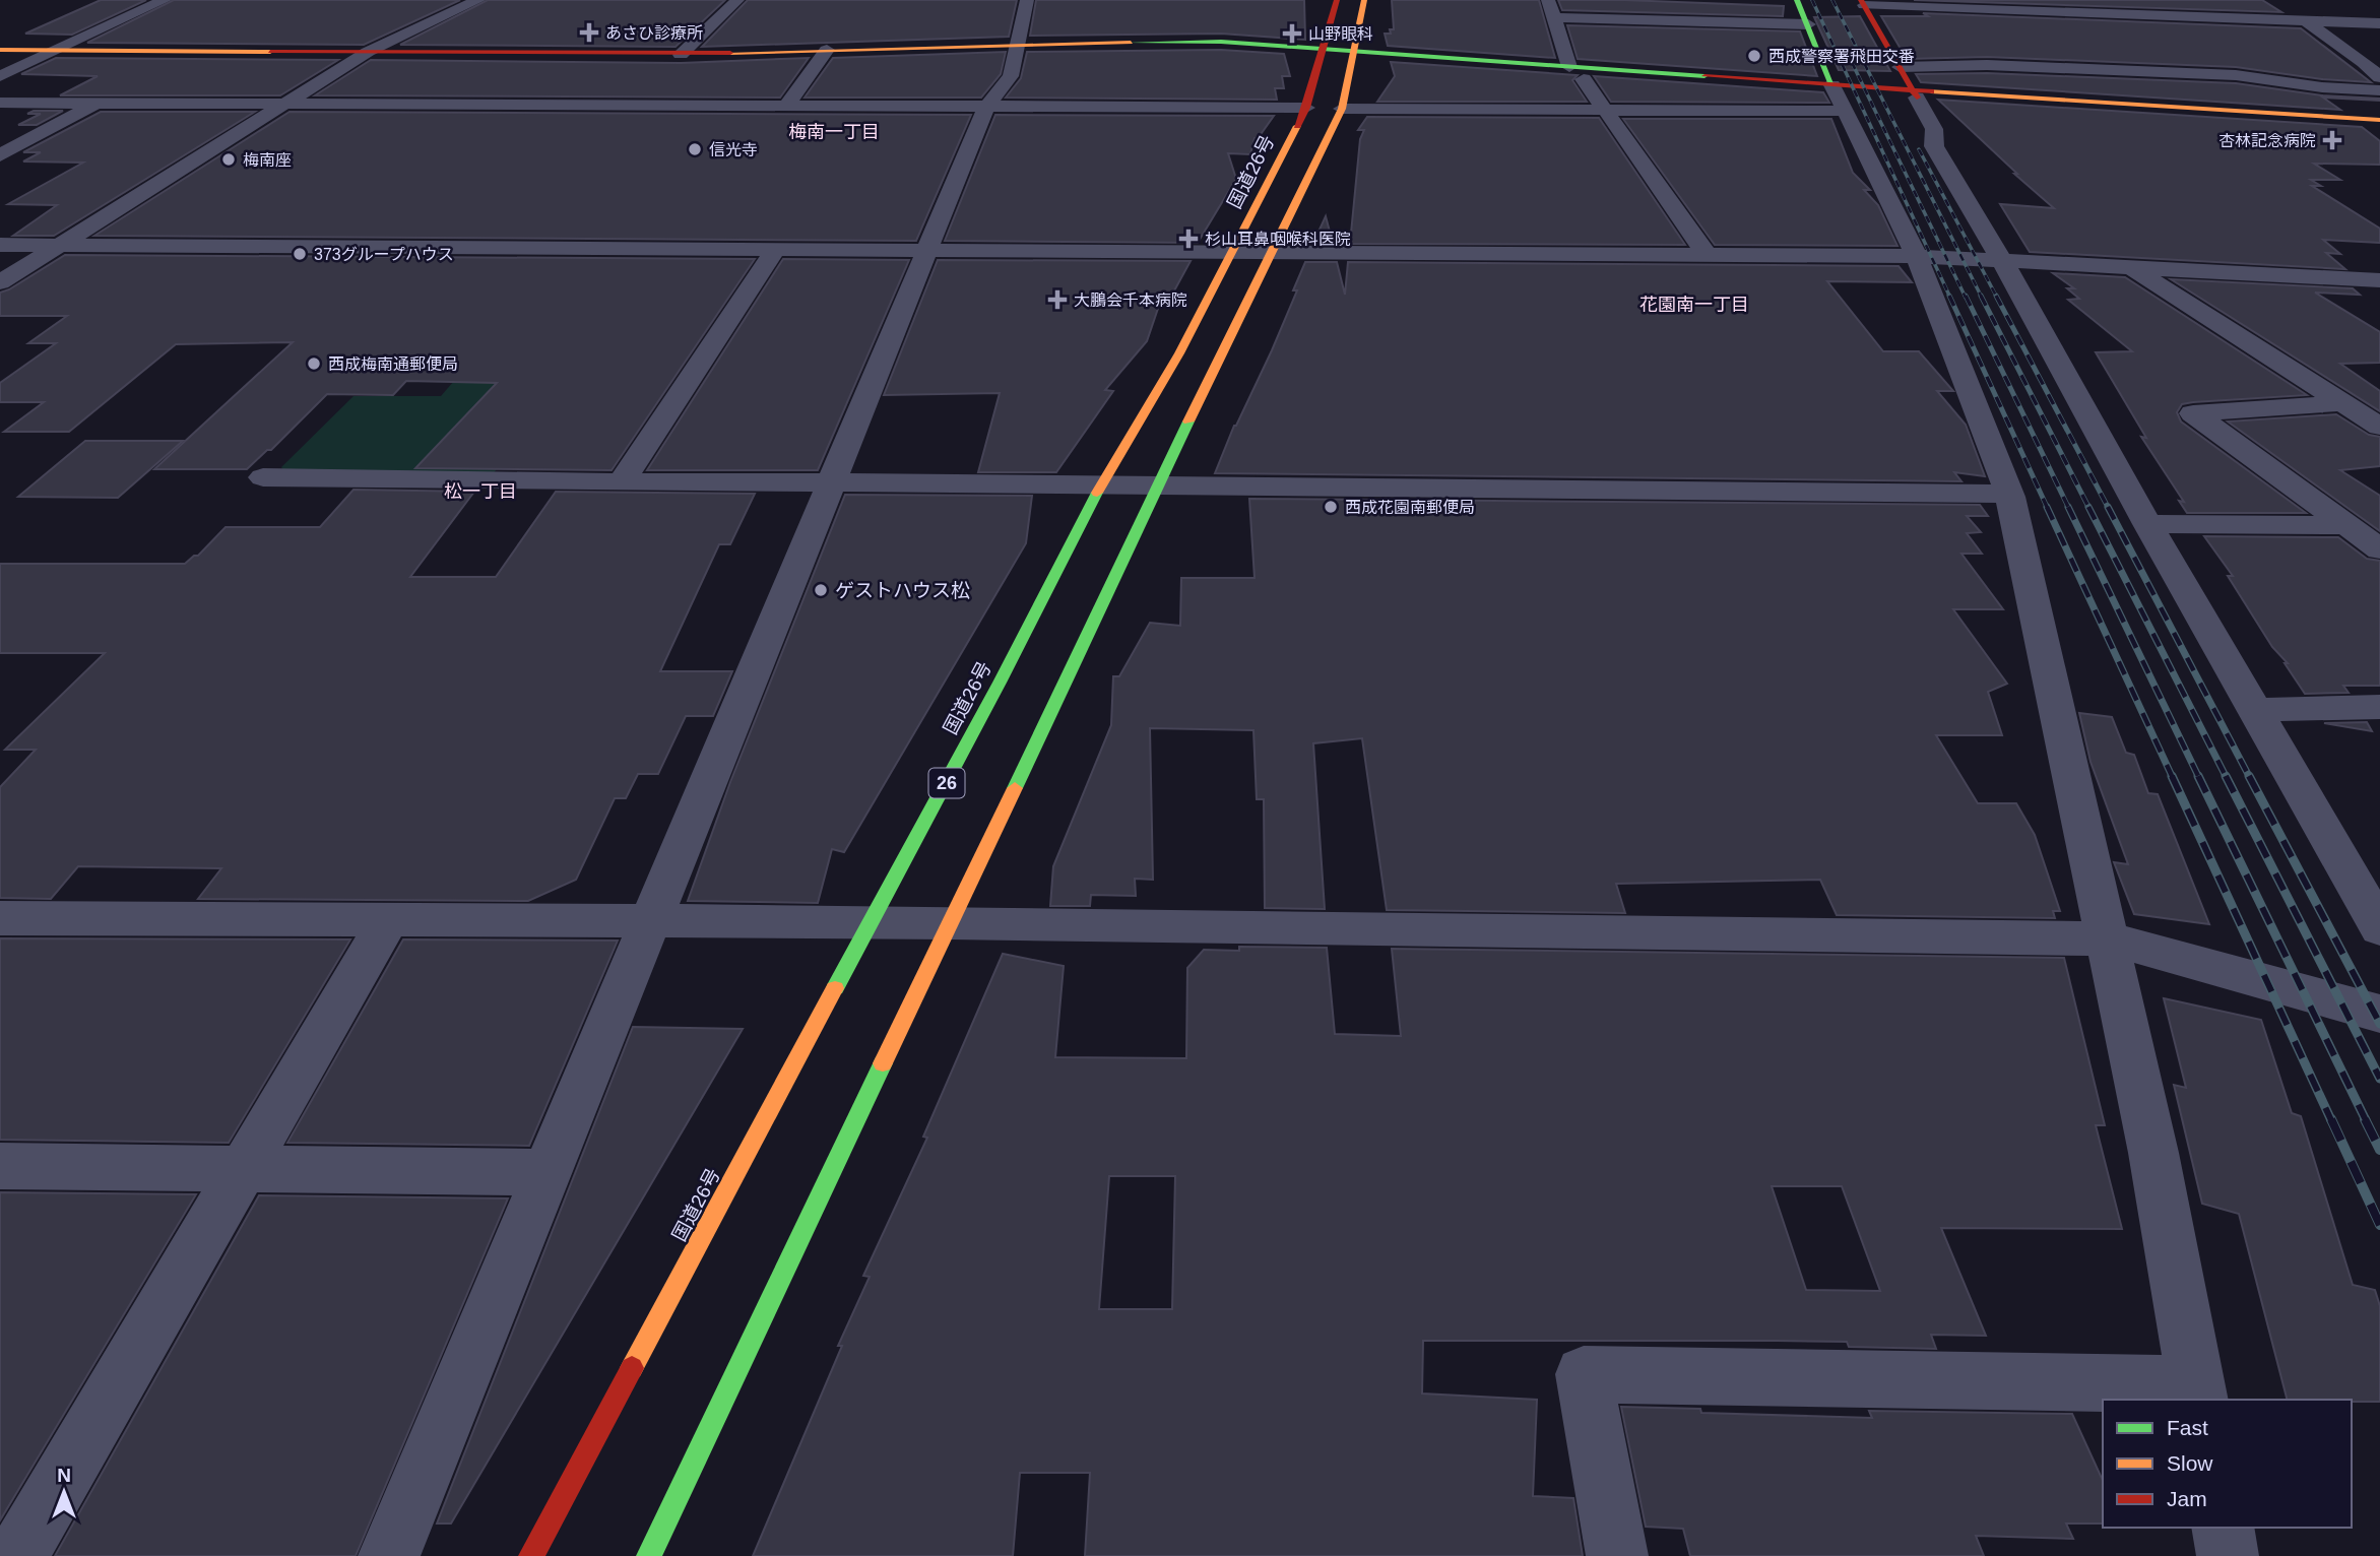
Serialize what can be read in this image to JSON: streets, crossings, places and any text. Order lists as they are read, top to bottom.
{
  "streets": {
    "main road": ["国道26号", "26"]
  },
  "districts": ["梅南一丁目", "花園南一丁目", "松一丁目"],
  "places": {
    "health": [
      "あさひ診療所",
      "山野眼科",
      "杏林記念病院",
      "杉山耳鼻咽喉科医院",
      "大鵬会千本病院"
    ],
    "other": [
      "西成警察署飛田交番",
      "信光寺",
      "梅南座",
      "373グループハウス",
      "西成梅南通郵便局",
      "西成花園南郵便局",
      "ゲストハウス松"
    ]
  },
  "legend": ["Fast", "Slow", "Jam"],
  "north": "top"
}
